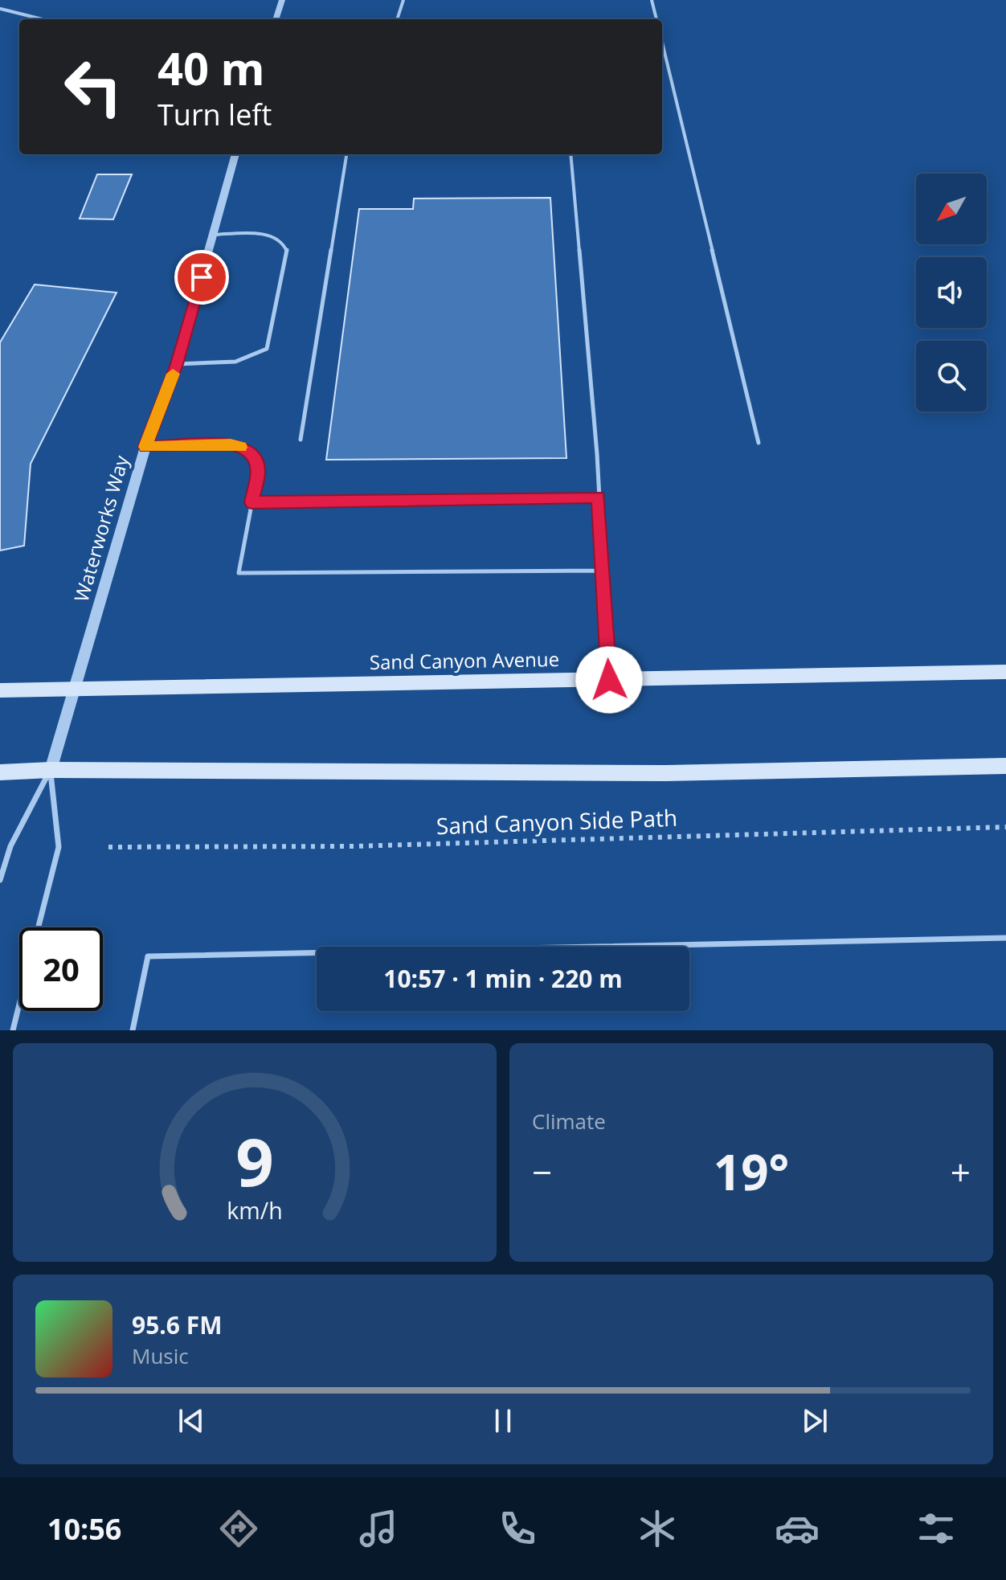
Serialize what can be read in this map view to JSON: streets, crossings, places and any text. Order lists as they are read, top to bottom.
{
  "streets": {
    "main road": ["Sand Canyon Avenue"],
    "street": ["Waterworks Way"],
    "path": ["Sand Canyon Side Path"]
  },
  "crossings": [
    ["Waterworks Way", "Sand Canyon Avenue"]
  ],
  "north": "bottom left",
  "page": {
    "turn": ["40 m", "Turn left"],
    "limit": "20",
    "trip": "10:57 · 1 min · 220 m",
    "tile": "Climate",
    "heat": ["−", "19°", "+"],
    "song": ["95.6 FM", "Music"],
    "tabs": "10:56",
    "gauge": ["9", "km/h"]
  }
}
